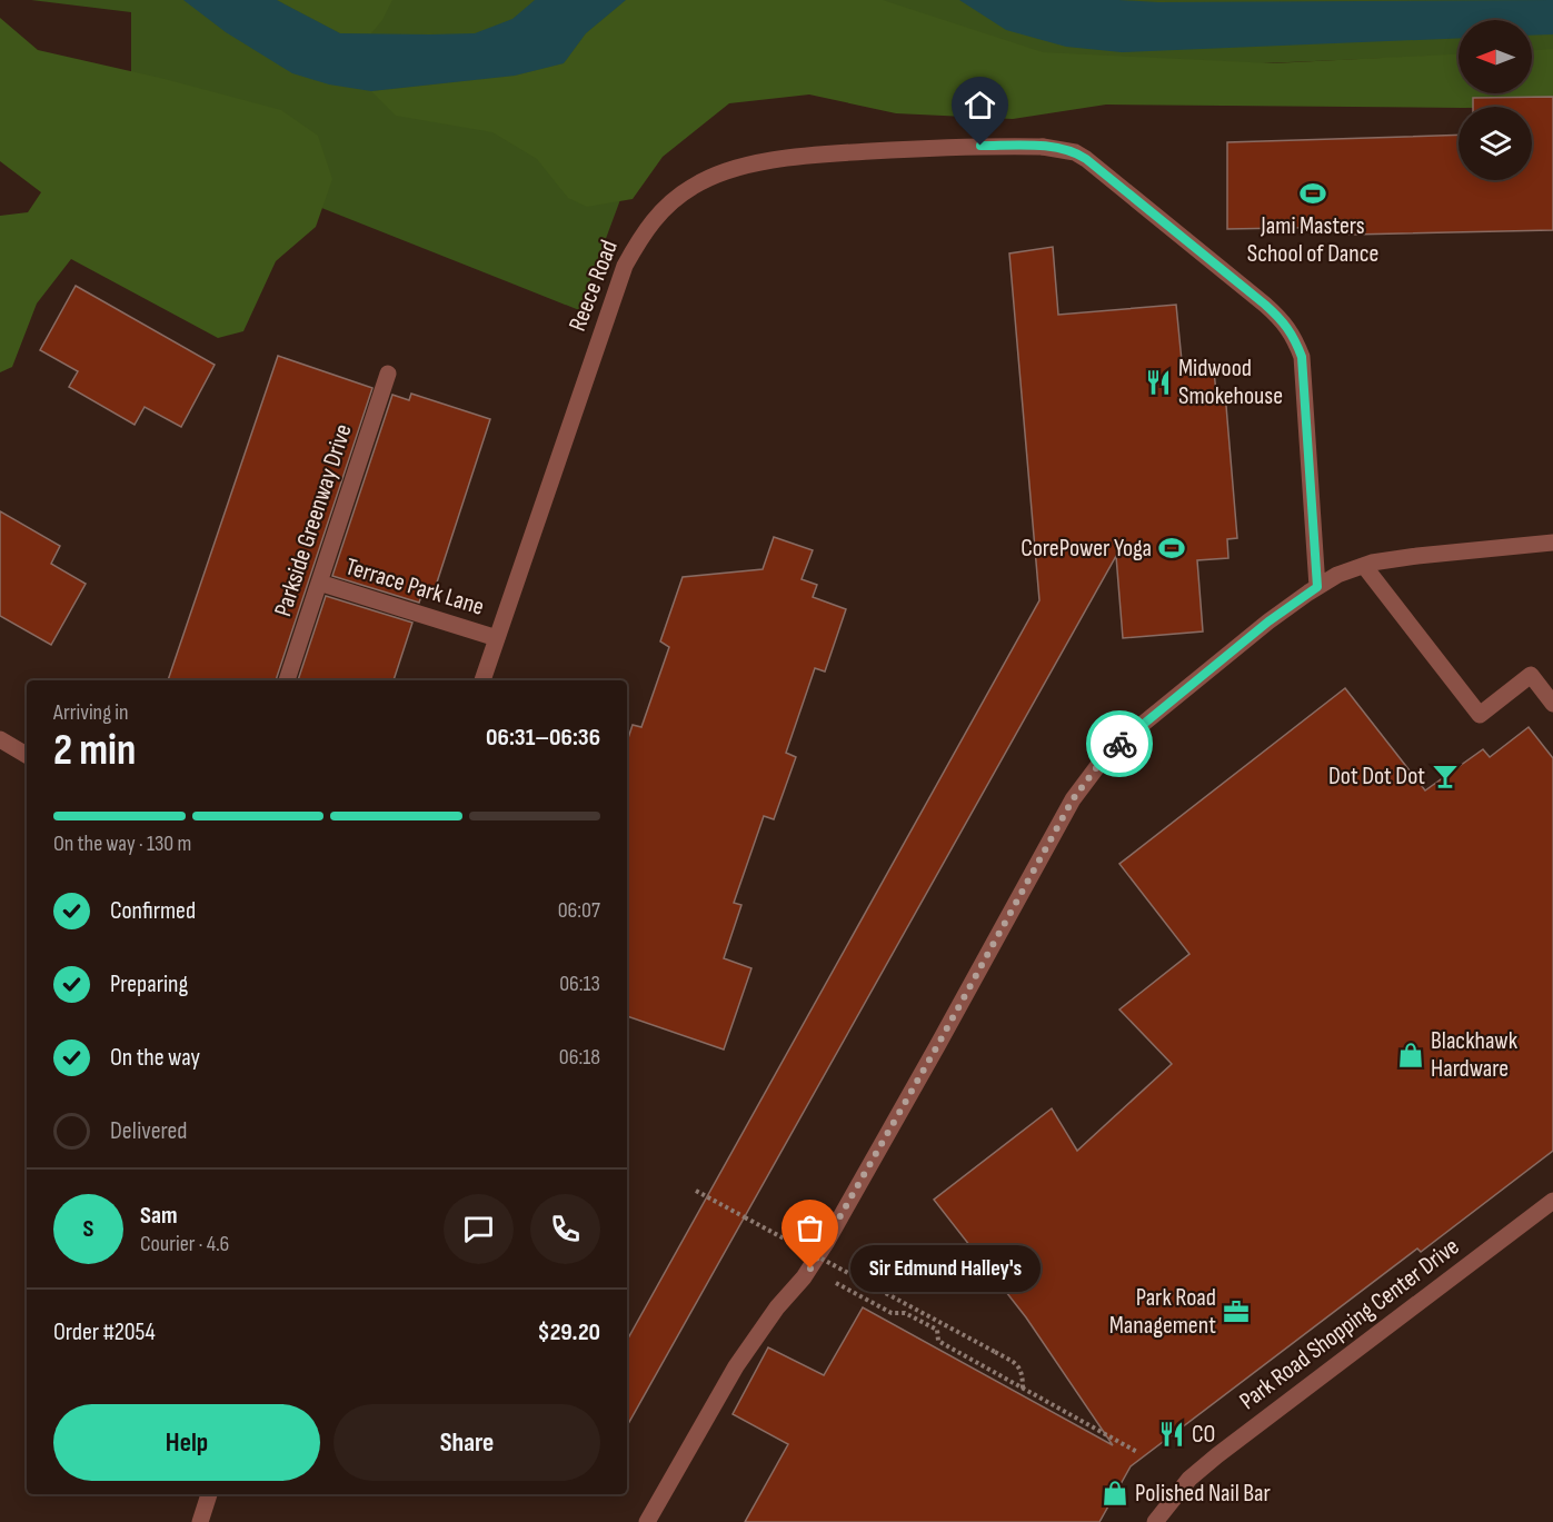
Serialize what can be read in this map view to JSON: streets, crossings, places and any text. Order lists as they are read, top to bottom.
{
  "streets": {
    "street": [
      "Reece Road",
      "Parkside Greenway Drive",
      "Terrace Park Lane",
      "Park Road Shopping Center Drive"
    ]
  },
  "crossings": [
    ["Reece Road", "Terrace Park Lane"],
    ["Parkside Greenway Drive", "Terrace Park Lane"]
  ],
  "places": {
    "sports": ["Jami Masters School of Dance", "CorePower Yoga"],
    "restaurant": ["Midwood Smokehouse", "CO"],
    "bar": ["Dot Dot Dot"],
    "shop": ["Blackhawk Hardware", "Polished Nail Bar"],
    "other": ["Sir Edmund Halley's"],
    "office": ["Park Road Management"]
  },
  "north": "left",
  "page": {
    "heading": ["2 min", "Arriving in", "06:31–06:36"],
    "panel": [
      "Sam",
      "Courier · 4.6",
      "Order #2054",
      "$29.20"
    ],
    "bar": "On the way · 130 m",
    "list": [
      ["Confirmed", "06:07"],
      ["Preparing", "06:13"],
      ["On the way", "06:18"],
      "Delivered"
    ],
    "round": "S",
    "bubble": "Sir Edmund Halley's",
    "buttons": ["Help", "Share"]
  }
}
